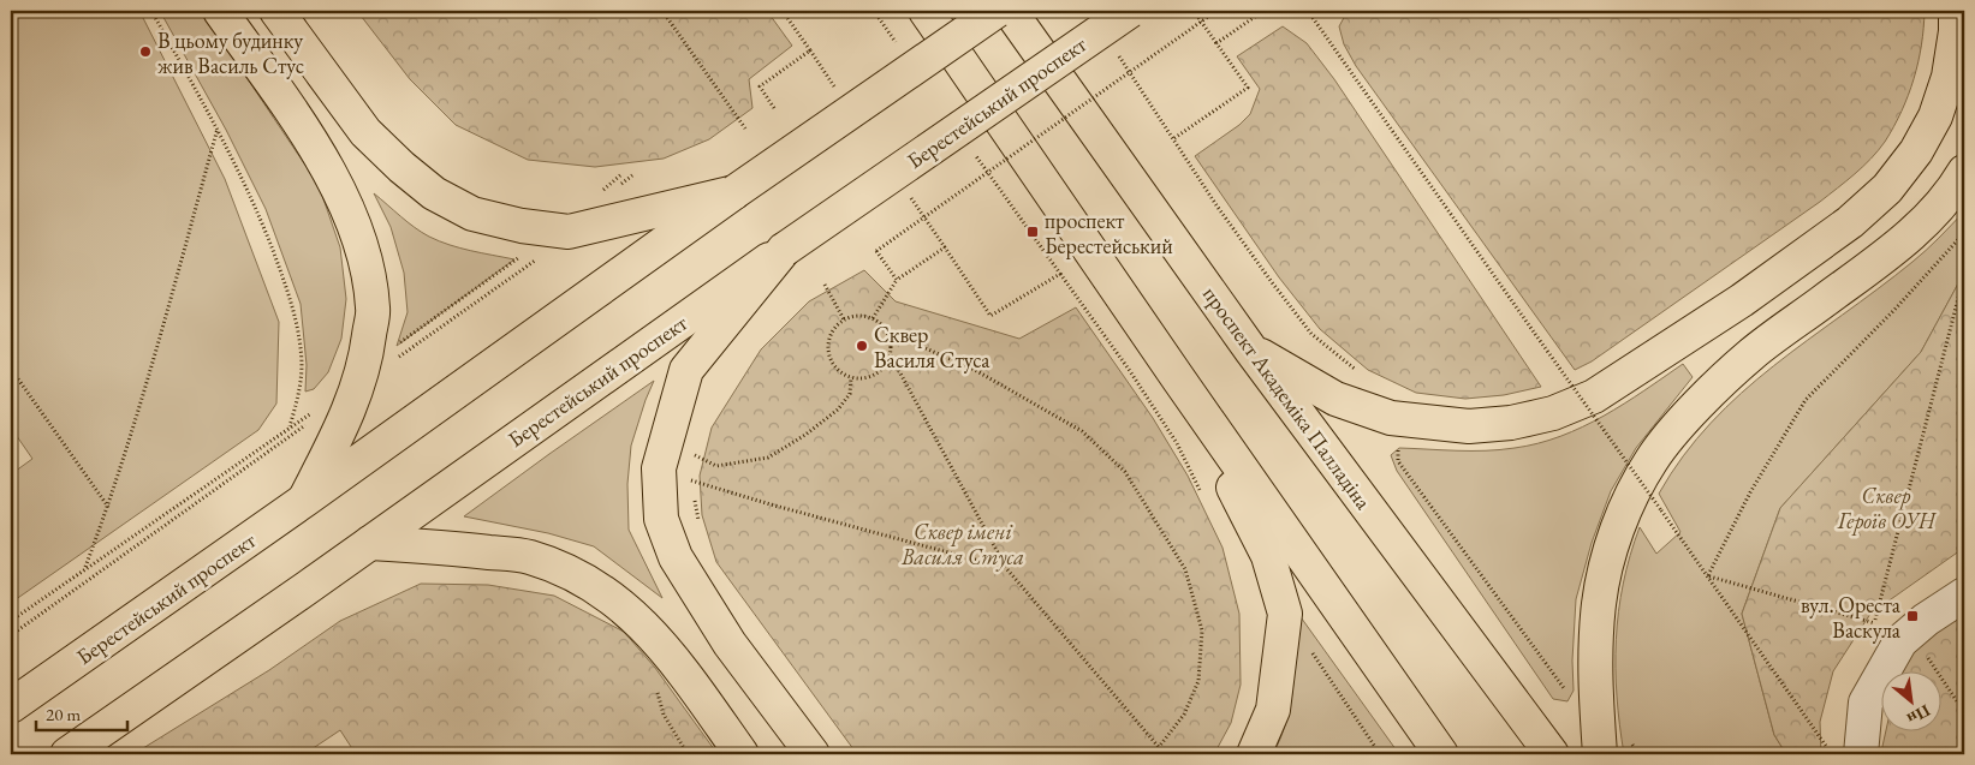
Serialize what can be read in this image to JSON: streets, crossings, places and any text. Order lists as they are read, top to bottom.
{
  "streets": {
    "main road": ["Берестейський проспект", "проспект Академіка Палладіна"]
  },
  "parks": ["Сквер Героїв ОУН", "Сквер імені Василя Стуса"],
  "places": {
    "other": ["В цьому будинку жив Василь Стус", "Сквер Василя Стуса"],
    "transit": ["проспект Берестейський", "вул. Ореста Васкула"]
  },
  "scale_bar": "20 m",
  "north": "bottom right"
}
